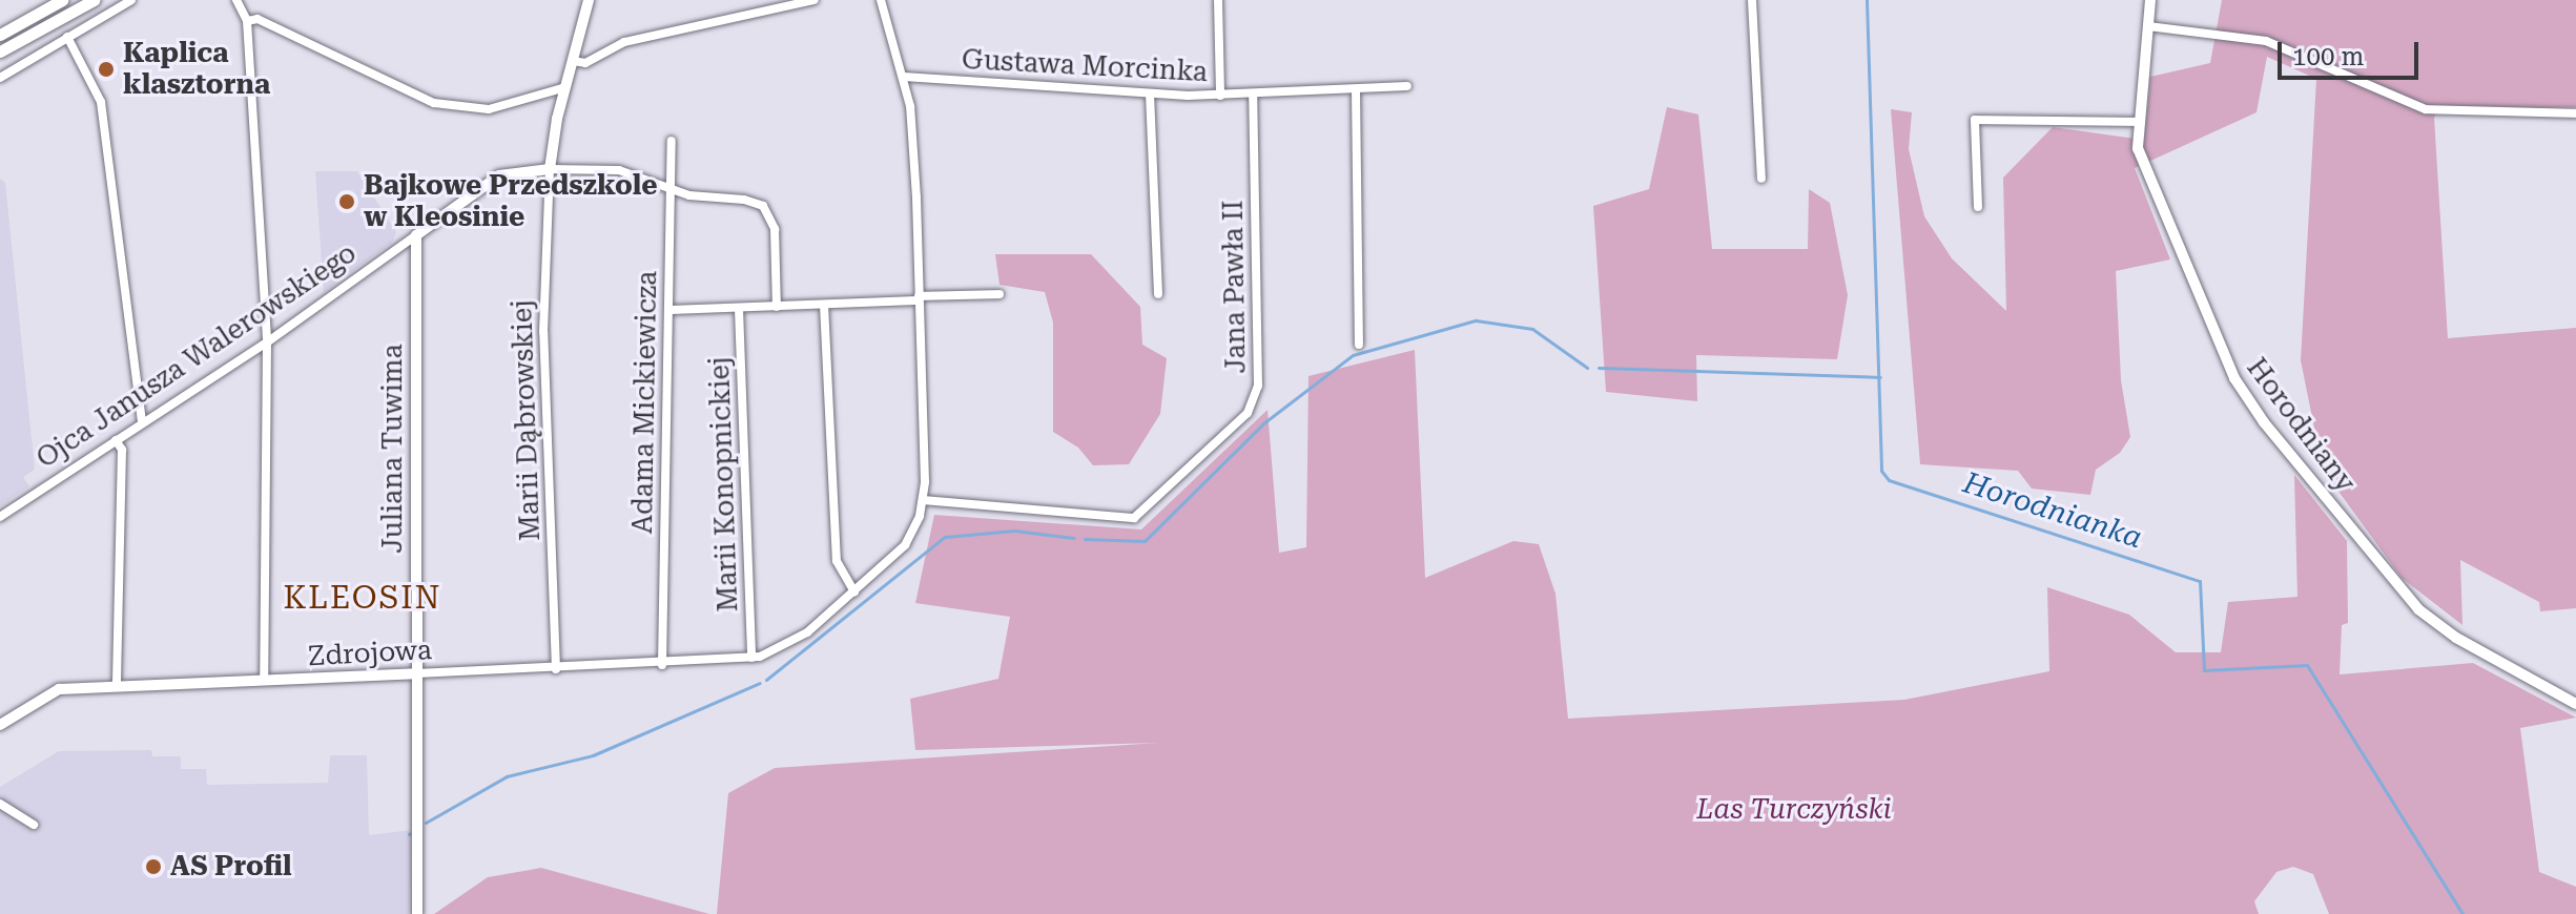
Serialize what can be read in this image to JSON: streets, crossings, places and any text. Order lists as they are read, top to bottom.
{
  "streets": {
    "street": [
      "Gustawa Morcinka",
      "Jana Pawła II",
      "Ojca Janusza Walerowskiego",
      "Adama Mickiewicza",
      "Marii Dąbrowskiej",
      "Horodniany",
      "Juliana Tuwima",
      "Marii Konopnickiej",
      "Zdrojowa"
    ]
  },
  "crossings": [
    ["Gustawa Morcinka", "Jana Pawła II"],
    ["Jana Pawła II", "Zdrojowa"],
    ["Ojca Janusza Walerowskiego", "Marii Dąbrowskiej"],
    ["Ojca Janusza Walerowskiego", "Juliana Tuwima"],
    ["Adama Mickiewicza", "Zdrojowa"],
    ["Marii Dąbrowskiej", "Zdrojowa"],
    ["Juliana Tuwima", "Zdrojowa"],
    ["Marii Konopnickiej", "Zdrojowa"]
  ],
  "districts": ["KLEOSIN"],
  "water": ["Horodnianka"],
  "parks": ["Las Turczyński"],
  "places": ["Kaplica klasztorna", "Bajkowe Przedszkole w Kleosinie", "AS Profil"],
  "scale_bar": "100 m"
}
